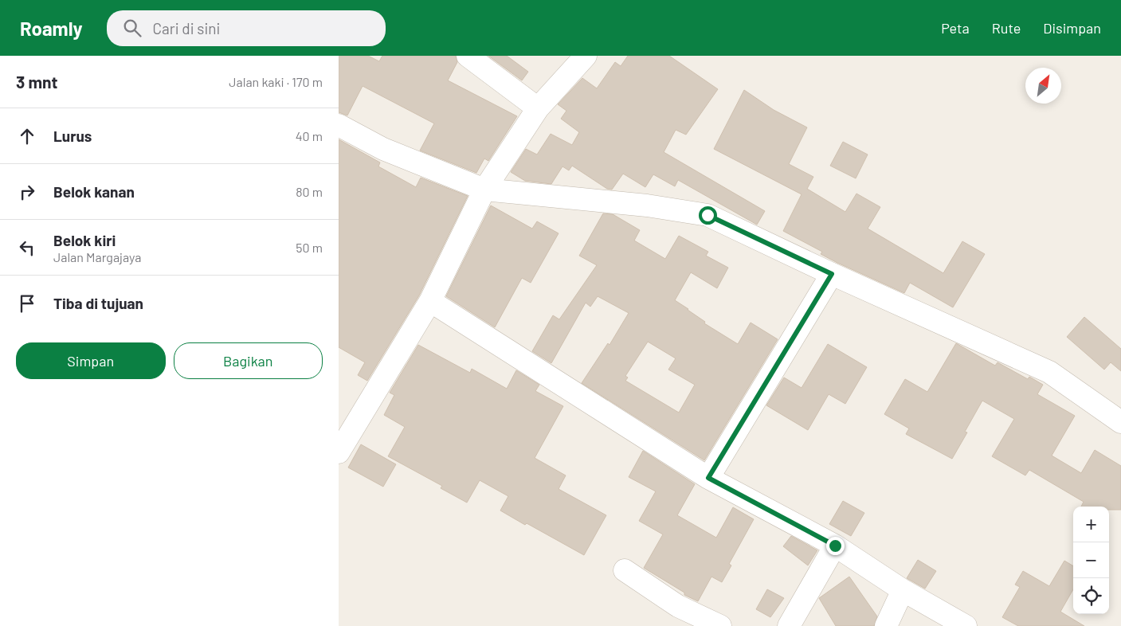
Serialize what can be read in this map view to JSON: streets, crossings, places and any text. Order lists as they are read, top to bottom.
{
  "north": "top right",
  "page": {
    "header": "Roamly",
    "search": "Cari di sini",
    "nav": ["Peta", "Rute", "Disimpan"],
    "heading": ["3 mnt", "Jalan kaki · 170 m"],
    "list": [
      ["Lurus", "40 m"],
      ["Belok kanan", "80 m"],
      ["Belok kiri", "Jalan Margajaya", "50 m"],
      "Tiba di tujuan"
    ],
    "buttons": ["Simpan", "Bagikan"],
    "map_buttons": ["+", "−"]
  }
}
